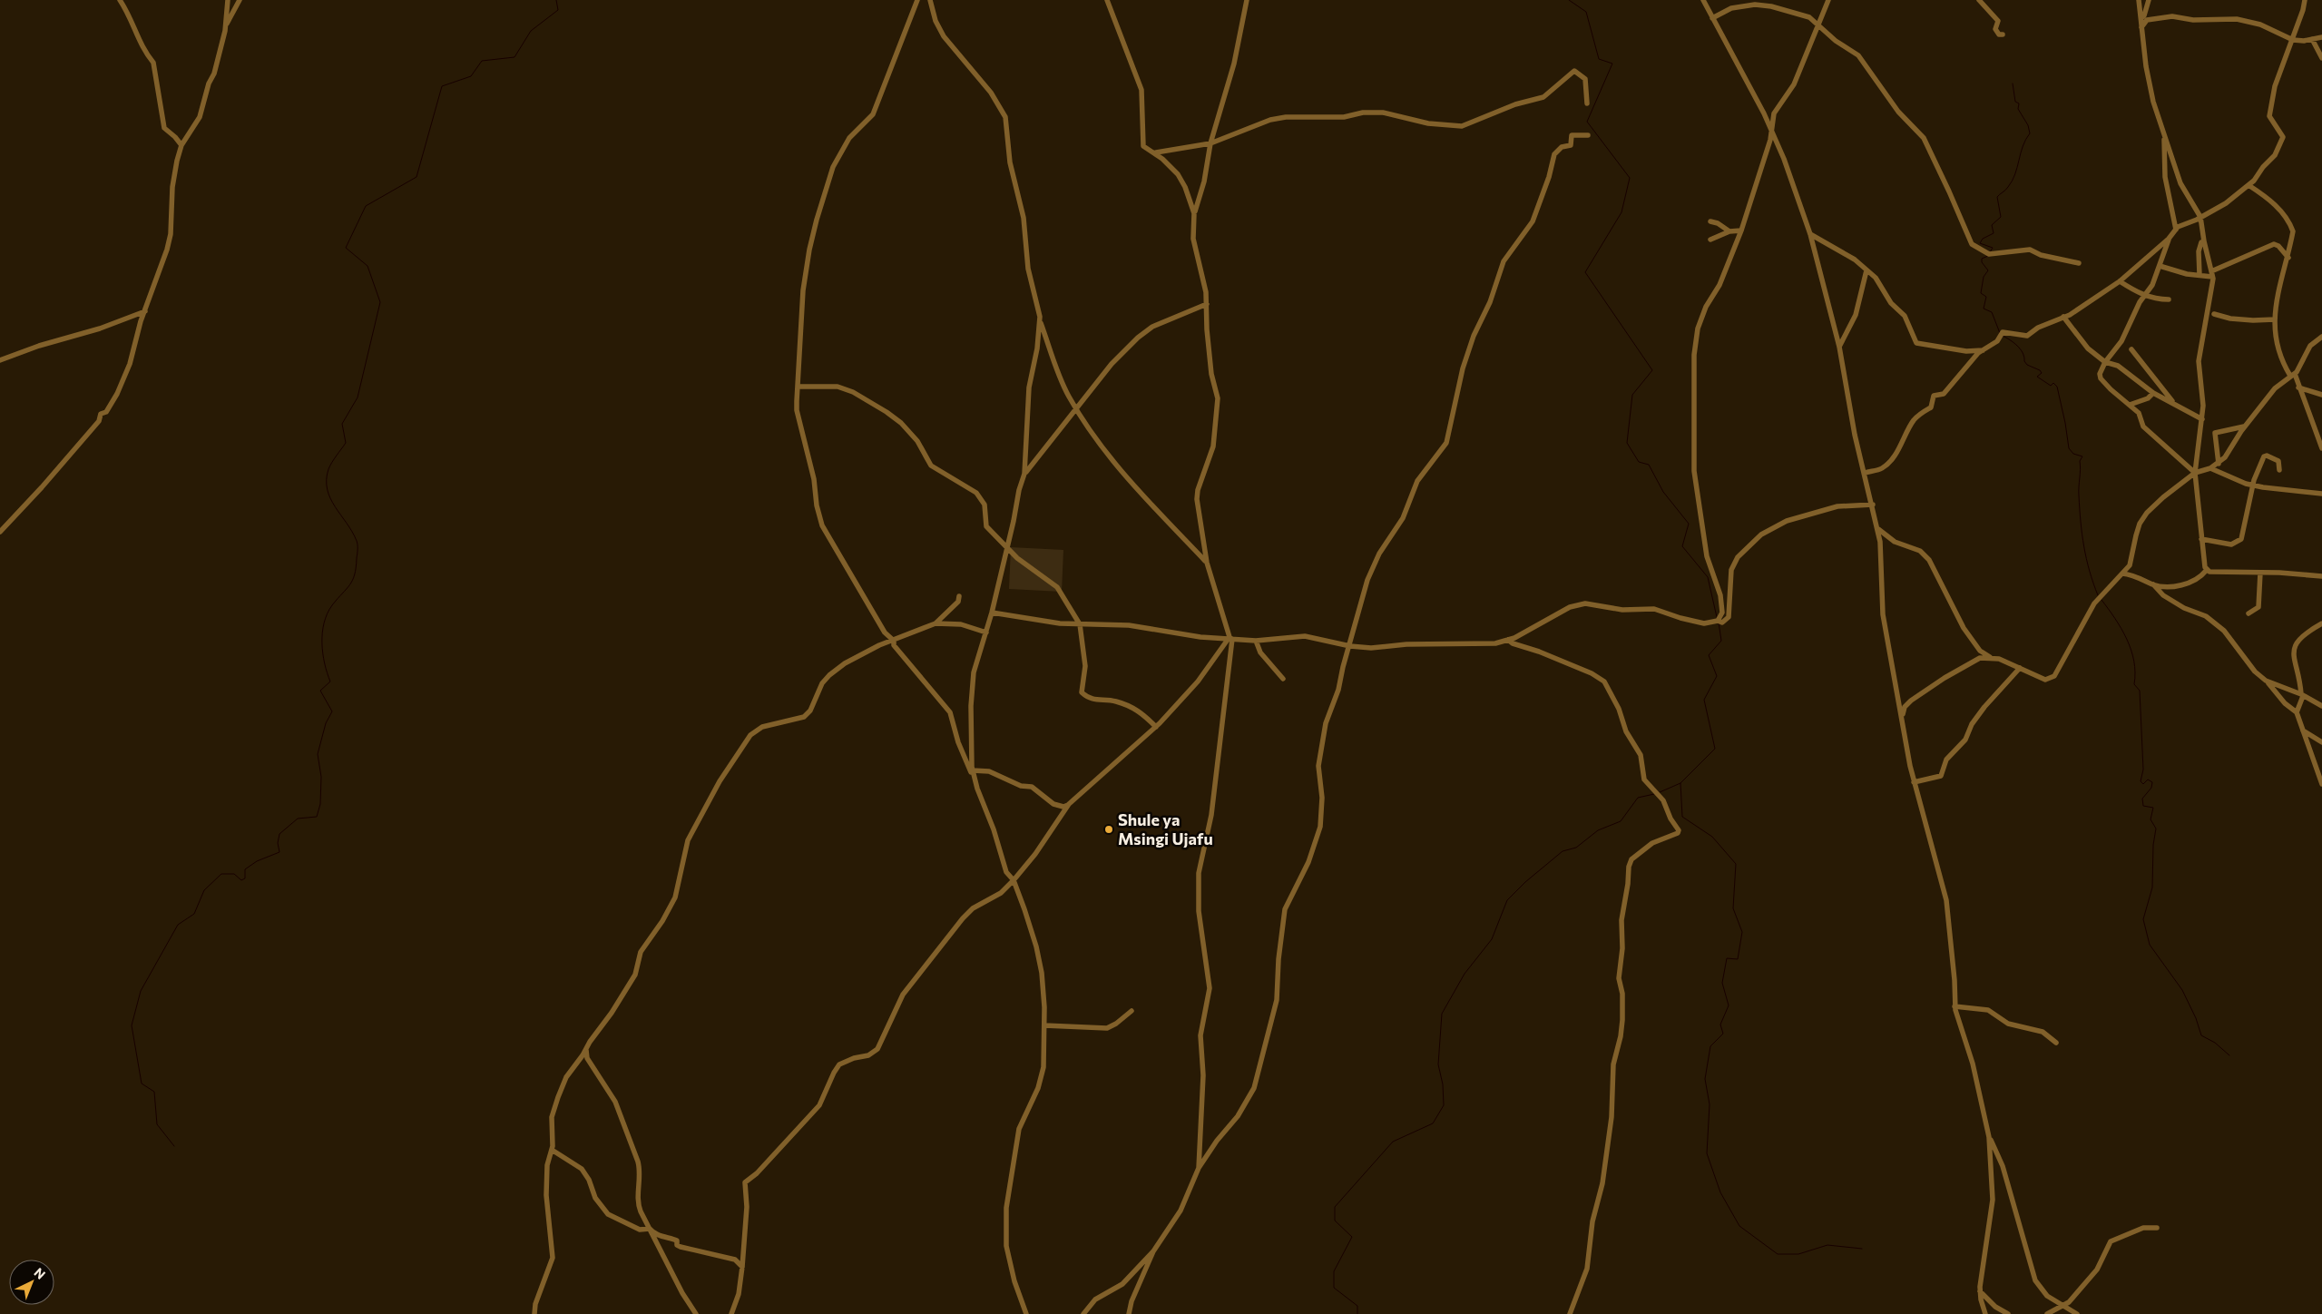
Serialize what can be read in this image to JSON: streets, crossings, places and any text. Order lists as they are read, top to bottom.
{
  "places": ["Shule ya Msingi Ujafu"],
  "north": "top right"
}
